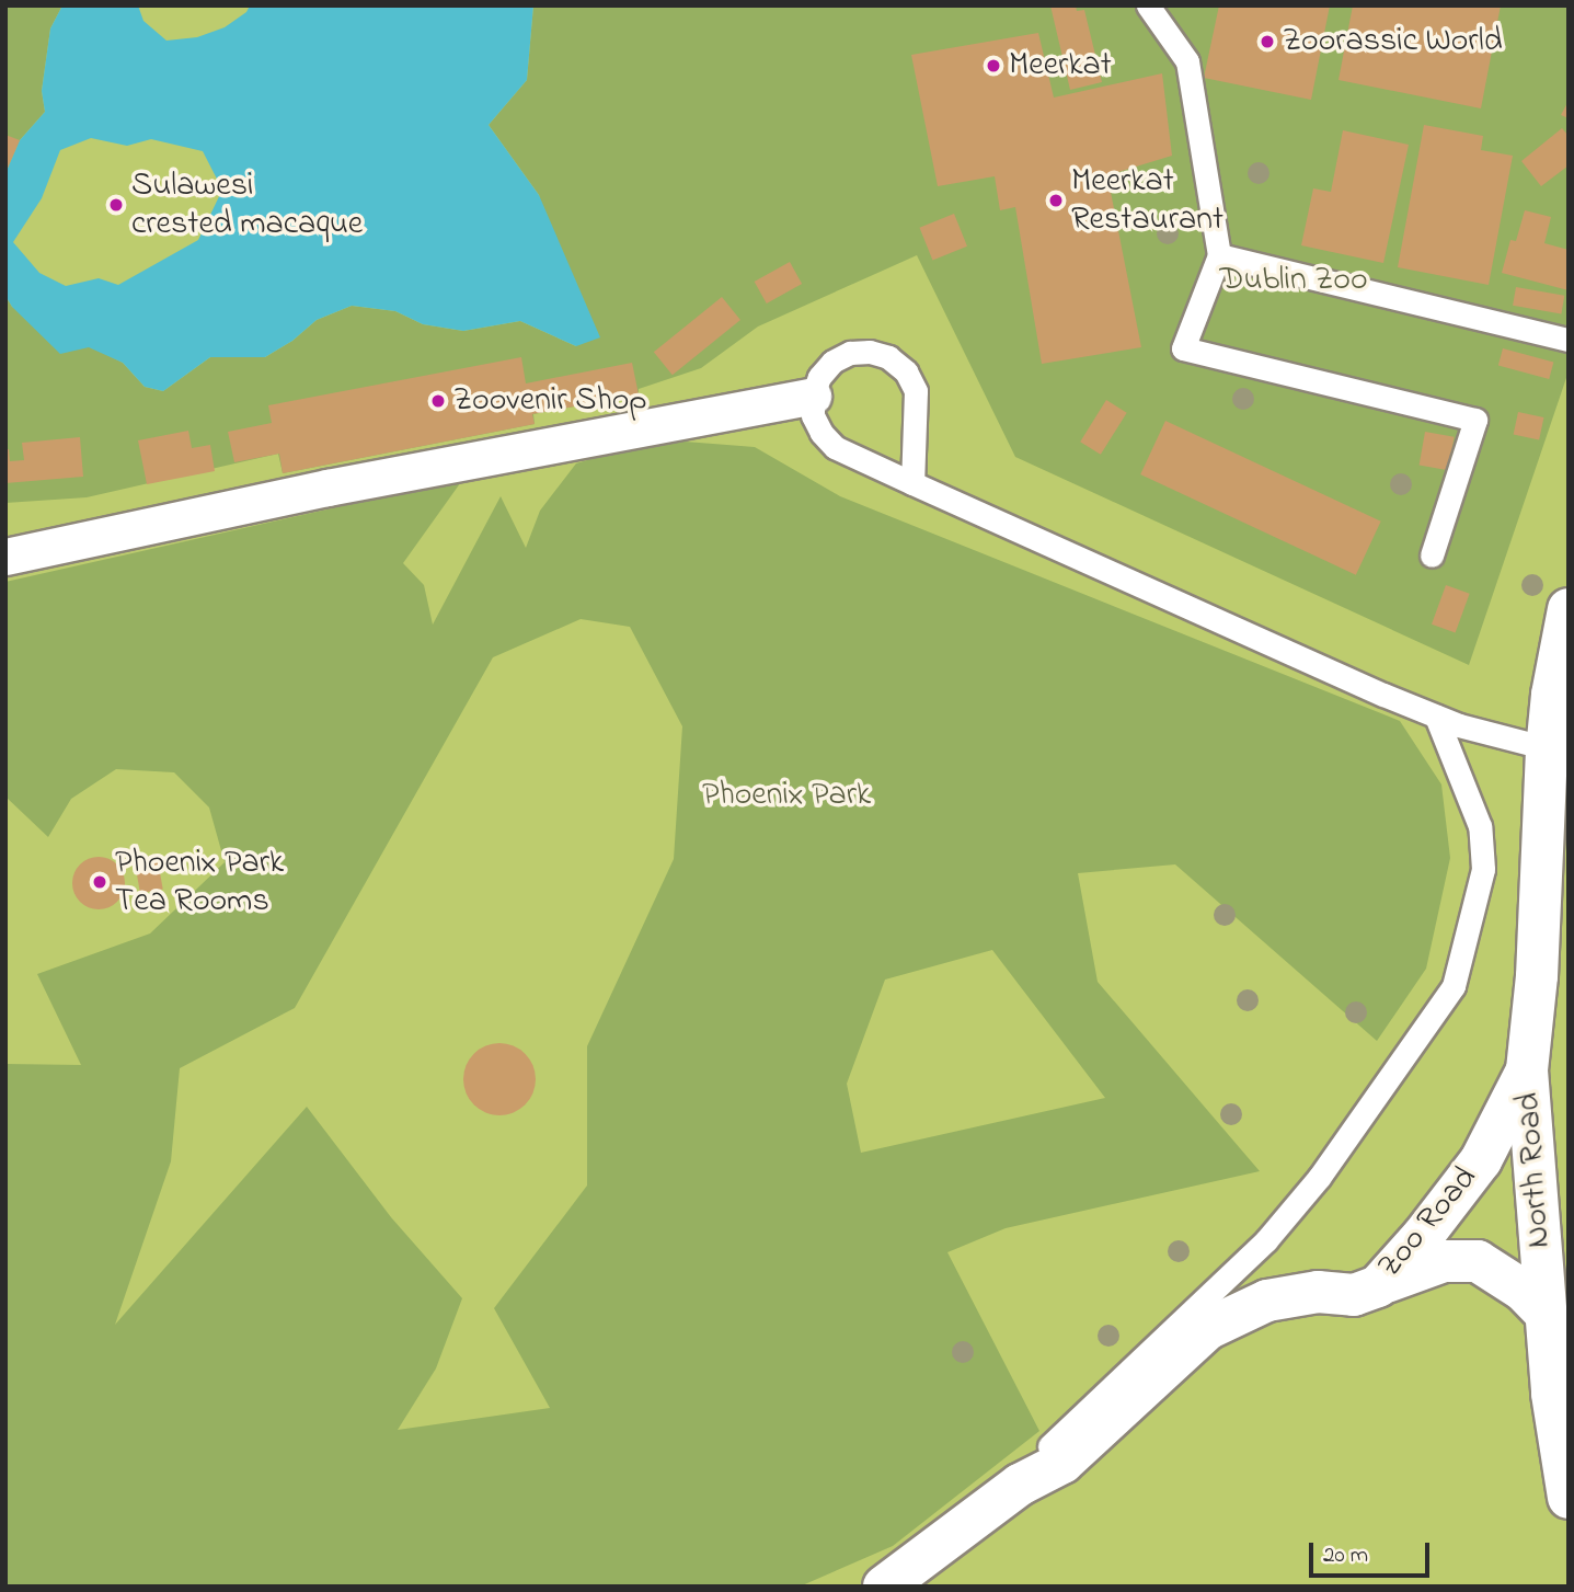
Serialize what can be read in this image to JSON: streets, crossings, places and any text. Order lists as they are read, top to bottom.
{
  "streets": {
    "street": ["North Road", "Zoo Road"]
  },
  "crossings": [
    ["North Road", "Zoo Road"]
  ],
  "parks": ["Dublin Zoo", "Phoenix Park"],
  "places": [
    "Zoorassic World",
    "Meerkat",
    "Meerkat Restaurant",
    "Sulawesi crested macaque",
    "Zoovenir Shop",
    "Phoenix Park Tea Rooms"
  ],
  "scale_bar": "20 m"
}
